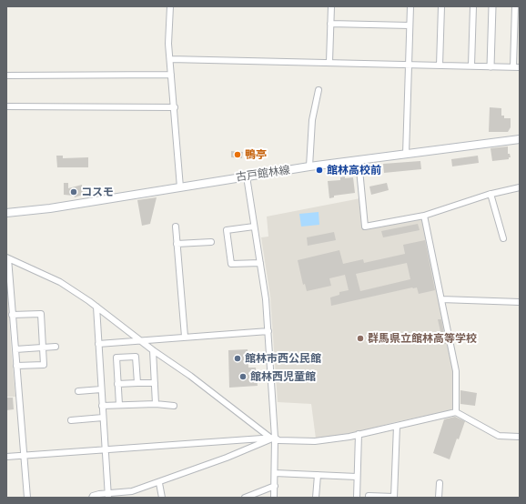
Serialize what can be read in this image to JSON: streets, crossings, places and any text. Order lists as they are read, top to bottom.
{
  "streets": {
    "main road": ["古戸館林線"]
  },
  "places": [
    "鴨亭",
    "館林高校前",
    "コスモ",
    "群馬県立館林高等学校",
    "館林市西公民館",
    "館林西児童館"
  ]
}
